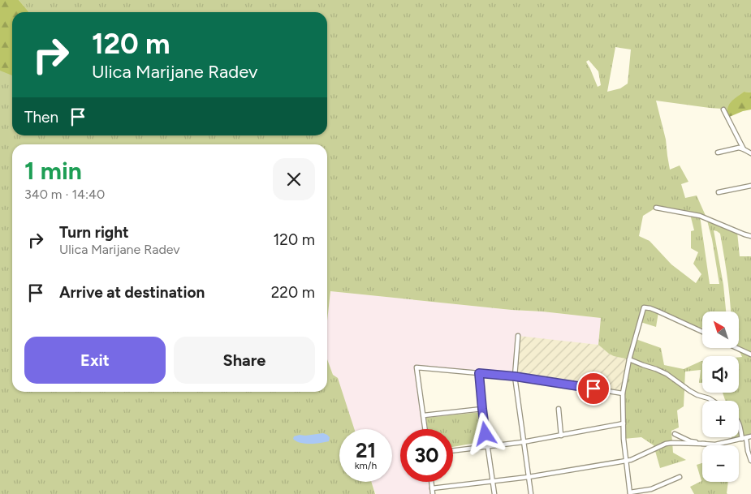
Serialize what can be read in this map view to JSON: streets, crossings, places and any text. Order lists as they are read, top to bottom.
{
  "north": "top left",
  "page": {
    "turn": ["120 m", "Ulica Marijane Radev"],
    "then": "Then",
    "heading": ["1 min", "340 m · 14:40"],
    "list": [
      {
        "name": "Turn right",
        "note": "Ulica Marijane Radev",
        "value": "120 m"
      },
      {
        "name": "Arrive at destination",
        "value": "220 m"
      }
    ],
    "map_buttons": ["+", "−"],
    "buttons": ["Exit", "Share"],
    "speed": "21 km/h",
    "limit": "30"
  }
}
